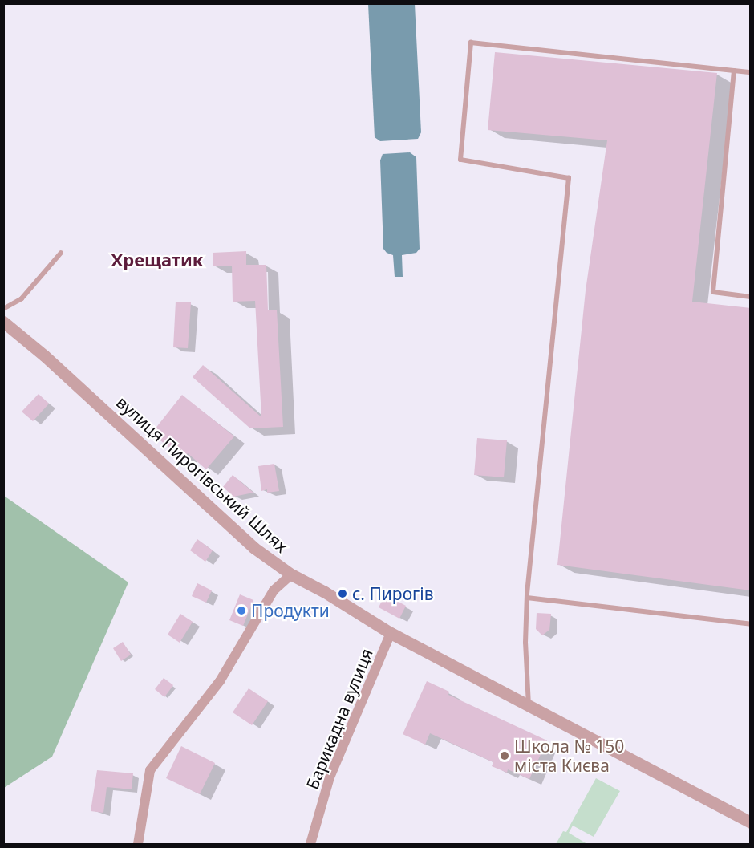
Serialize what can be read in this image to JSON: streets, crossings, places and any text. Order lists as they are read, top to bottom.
{
  "streets": {
    "street": ["вулиця Пирогівський Шлях", "Барикадна вулиця"]
  },
  "crossings": [
    ["вулиця Пирогівський Шлях", "Барикадна вулиця"]
  ],
  "districts": ["Хрещатик"],
  "places": ["с. Пирогів", "Продукти", "Школа № 150 міста Києва"]
}
